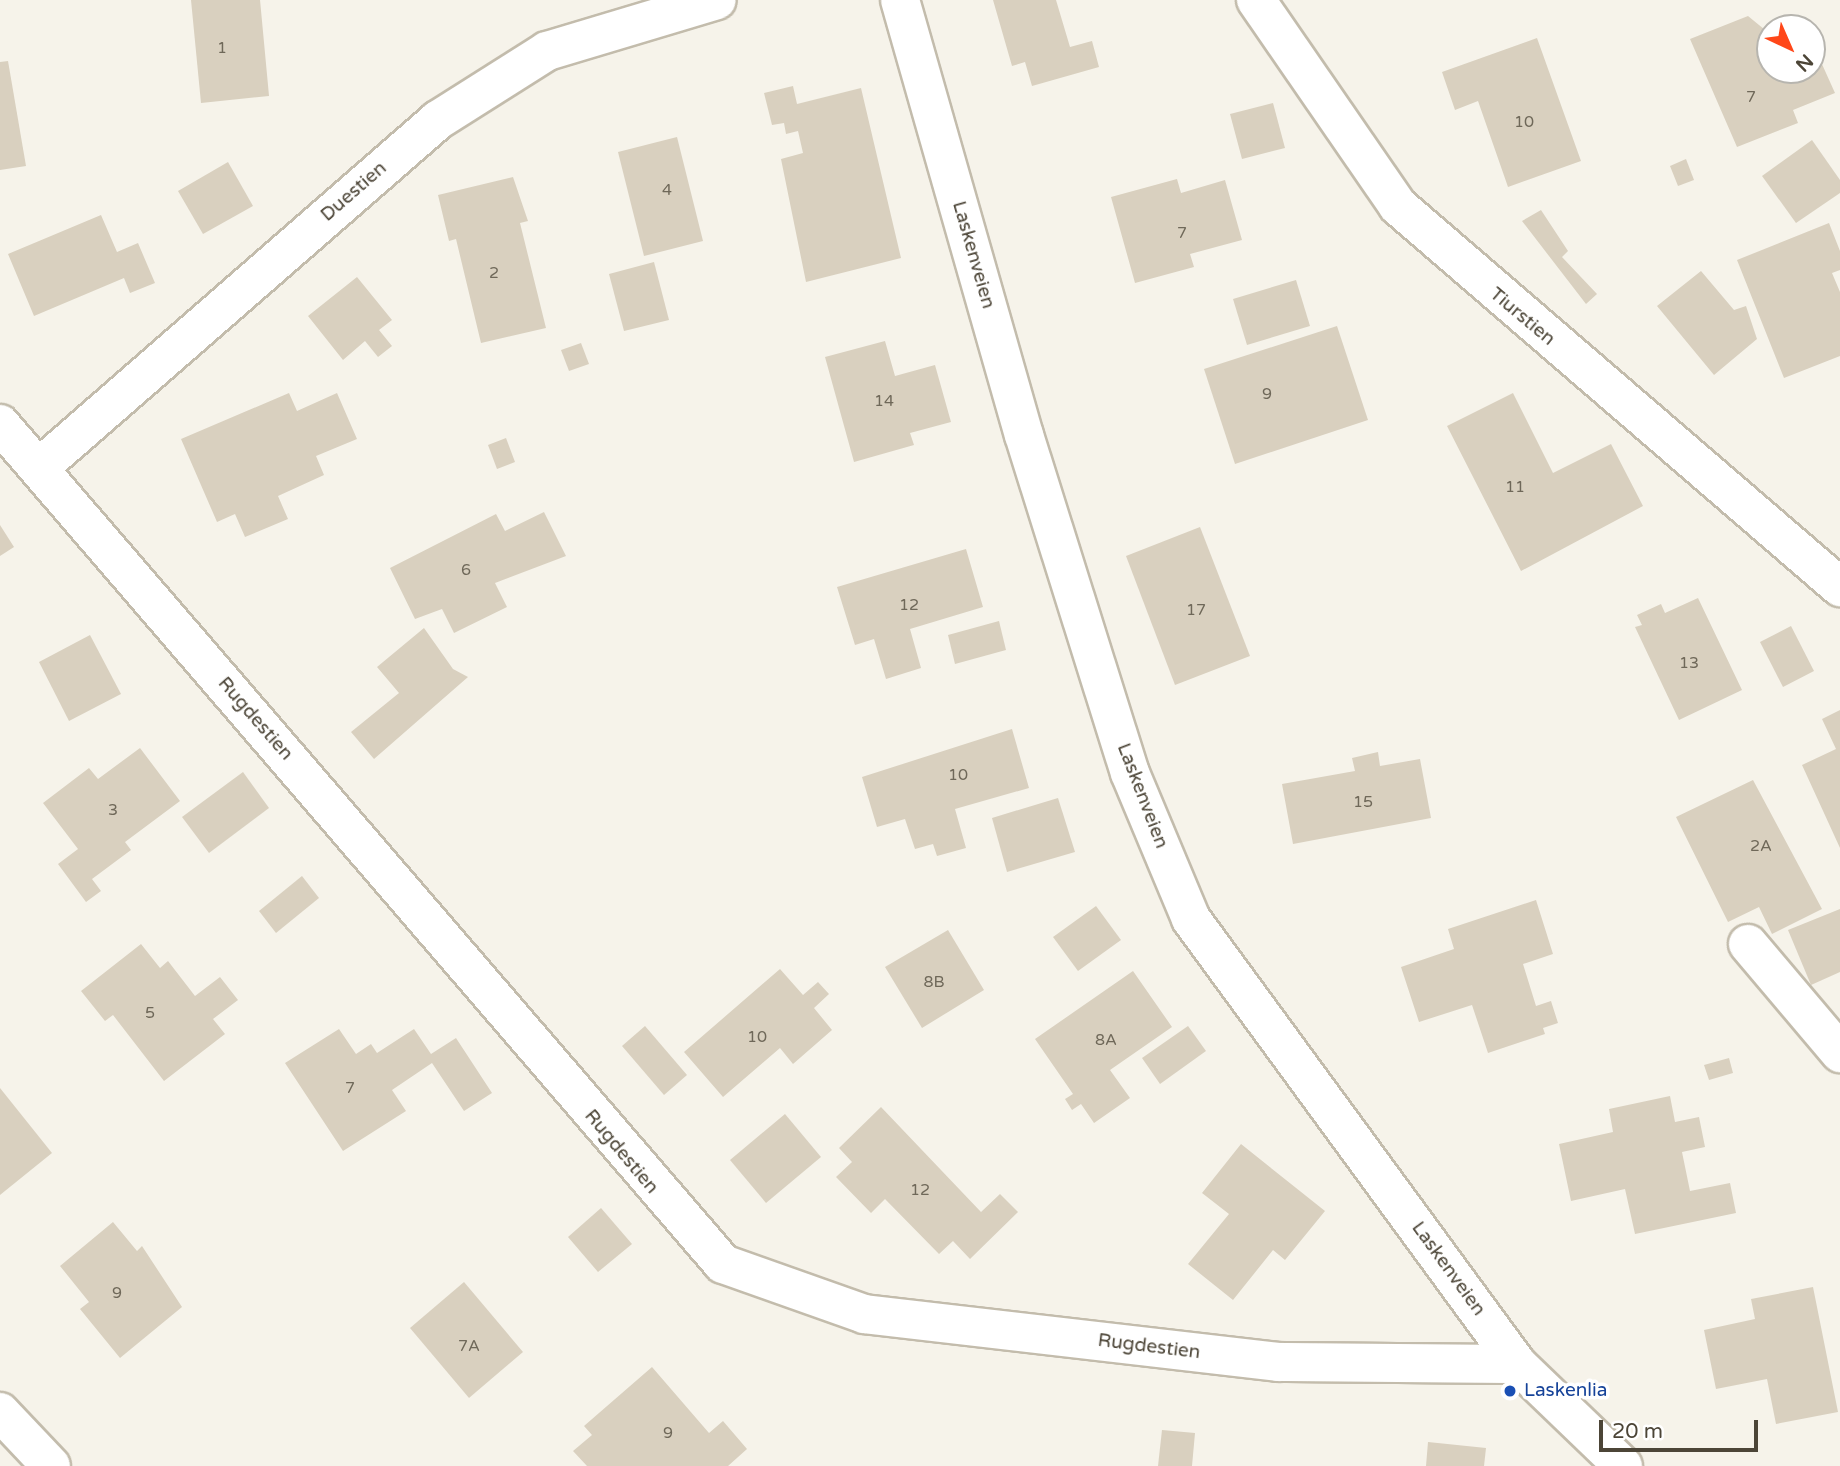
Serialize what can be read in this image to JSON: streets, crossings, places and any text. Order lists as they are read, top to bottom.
{
  "streets": {
    "street": [
      "Duestien",
      "Laskenveien",
      "Tiurstien",
      "Rugdestien"
    ]
  },
  "crossings": [
    ["Duestien", "Rugdestien"],
    ["Laskenveien", "Rugdestien"]
  ],
  "places": ["Laskenlia"],
  "house_numbers": [
    "1",
    "7",
    "10",
    "4",
    "7",
    "2",
    "9",
    "14",
    "11",
    "6",
    "12",
    "17",
    "13",
    "10",
    "15",
    "3",
    "2A",
    "8B",
    "5",
    "10",
    "8A",
    "7",
    "12",
    "9",
    "7A",
    "9"
  ],
  "scale_bar": "20 m",
  "north": "bottom right"
}
